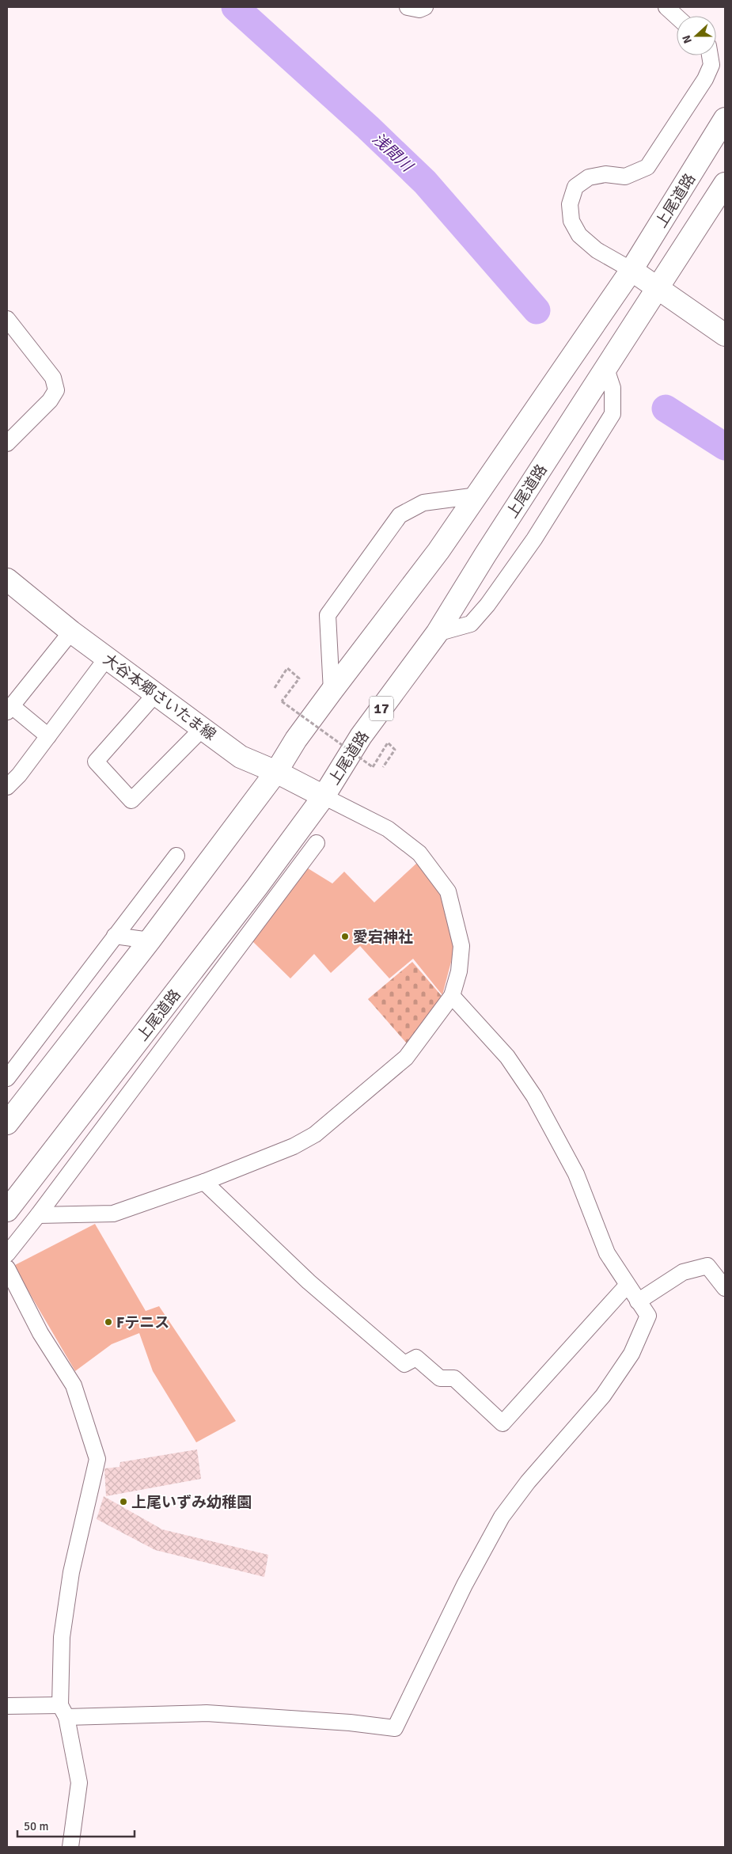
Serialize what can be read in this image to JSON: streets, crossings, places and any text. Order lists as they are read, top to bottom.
{
  "streets": {
    "main road": ["上尾道路", "大谷本郷さいたま線", "17"]
  },
  "crossings": [
    ["上尾道路", "大谷本郷さいたま線"]
  ],
  "water": ["浅間川"],
  "places": ["愛宕神社", "Fテニス", "上尾いずみ幼稚園"],
  "scale_bar": "50 m",
  "north": "left"
}
